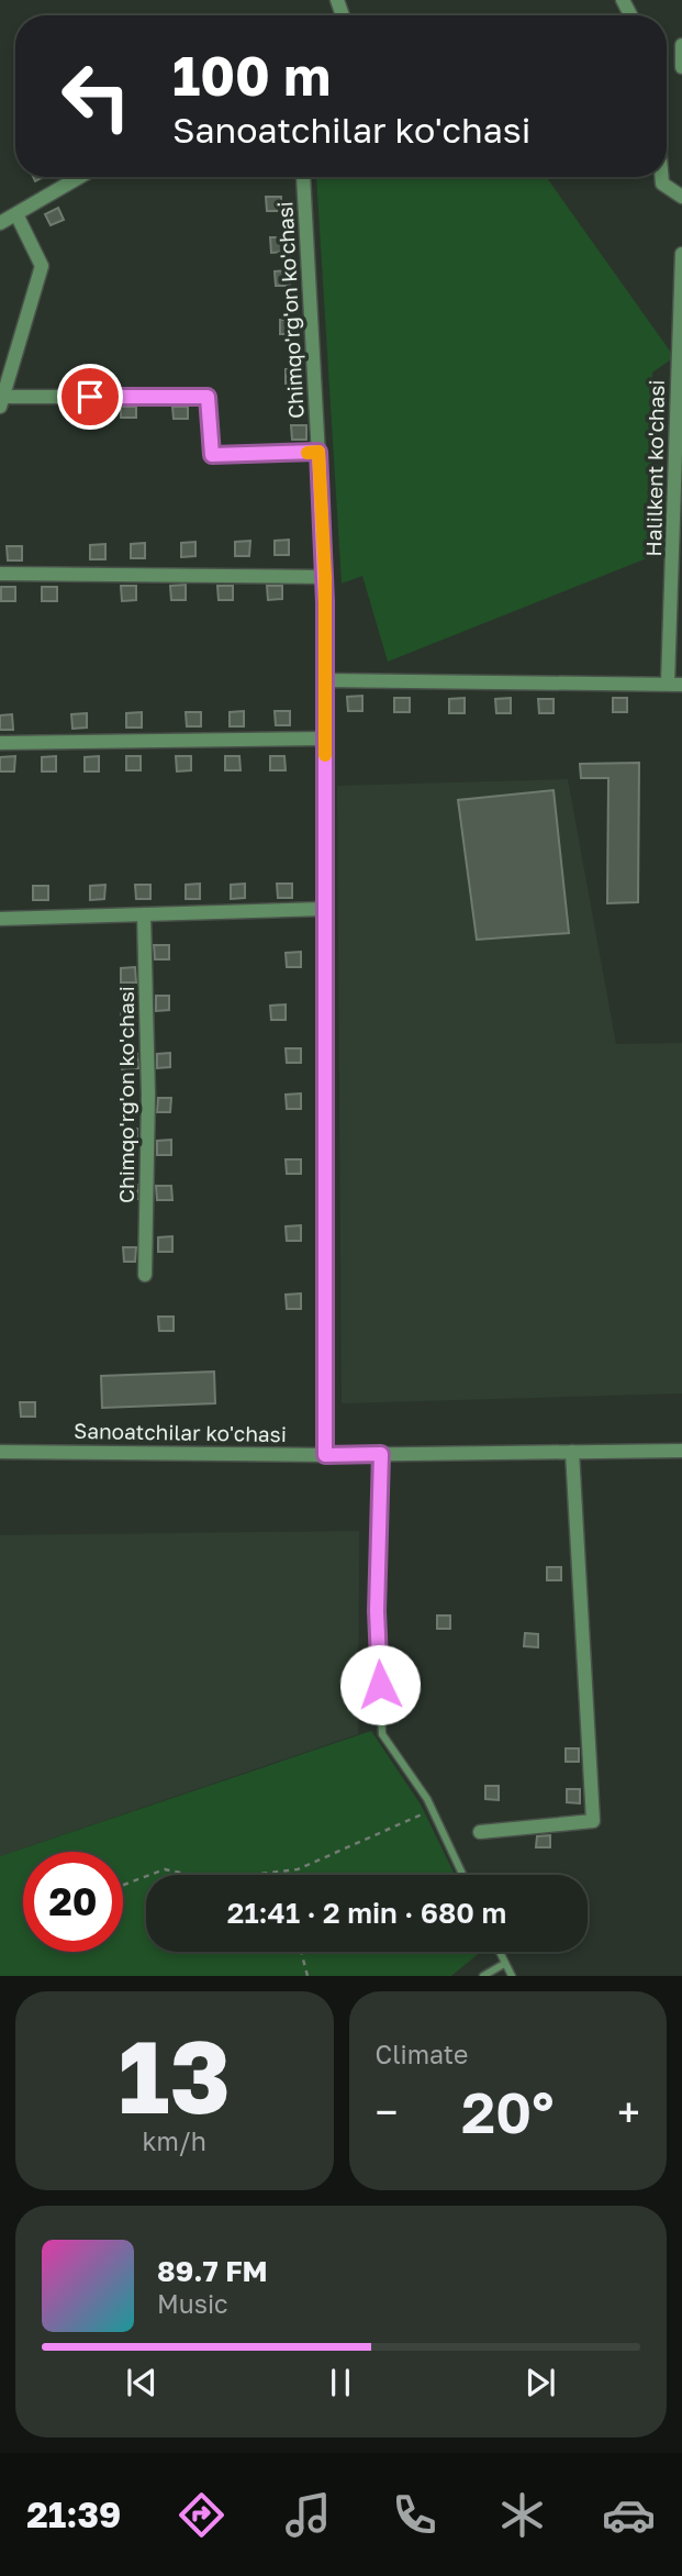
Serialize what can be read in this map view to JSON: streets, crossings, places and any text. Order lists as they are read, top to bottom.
{
  "streets": {
    "street": ["Chimqo'rg'on ko'chasi", "Halilkent ko'chasi", "Sanoatchilar ko'chasi"]
  },
  "crossings": [
    ["Chimqo'rg'on ko'chasi", "Sanoatchilar ko'chasi"]
  ],
  "page": {
    "turn": ["100 m", "Sanoatchilar ko'chasi"],
    "limit": "20",
    "trip": "21:41 · 2 min · 680 m",
    "tile": [
      ["13", "km/h"],
      "Climate"
    ],
    "heat": ["−", "20°", "+"],
    "song": ["89.7 FM", "Music"],
    "tabs": "21:39"
  }
}
